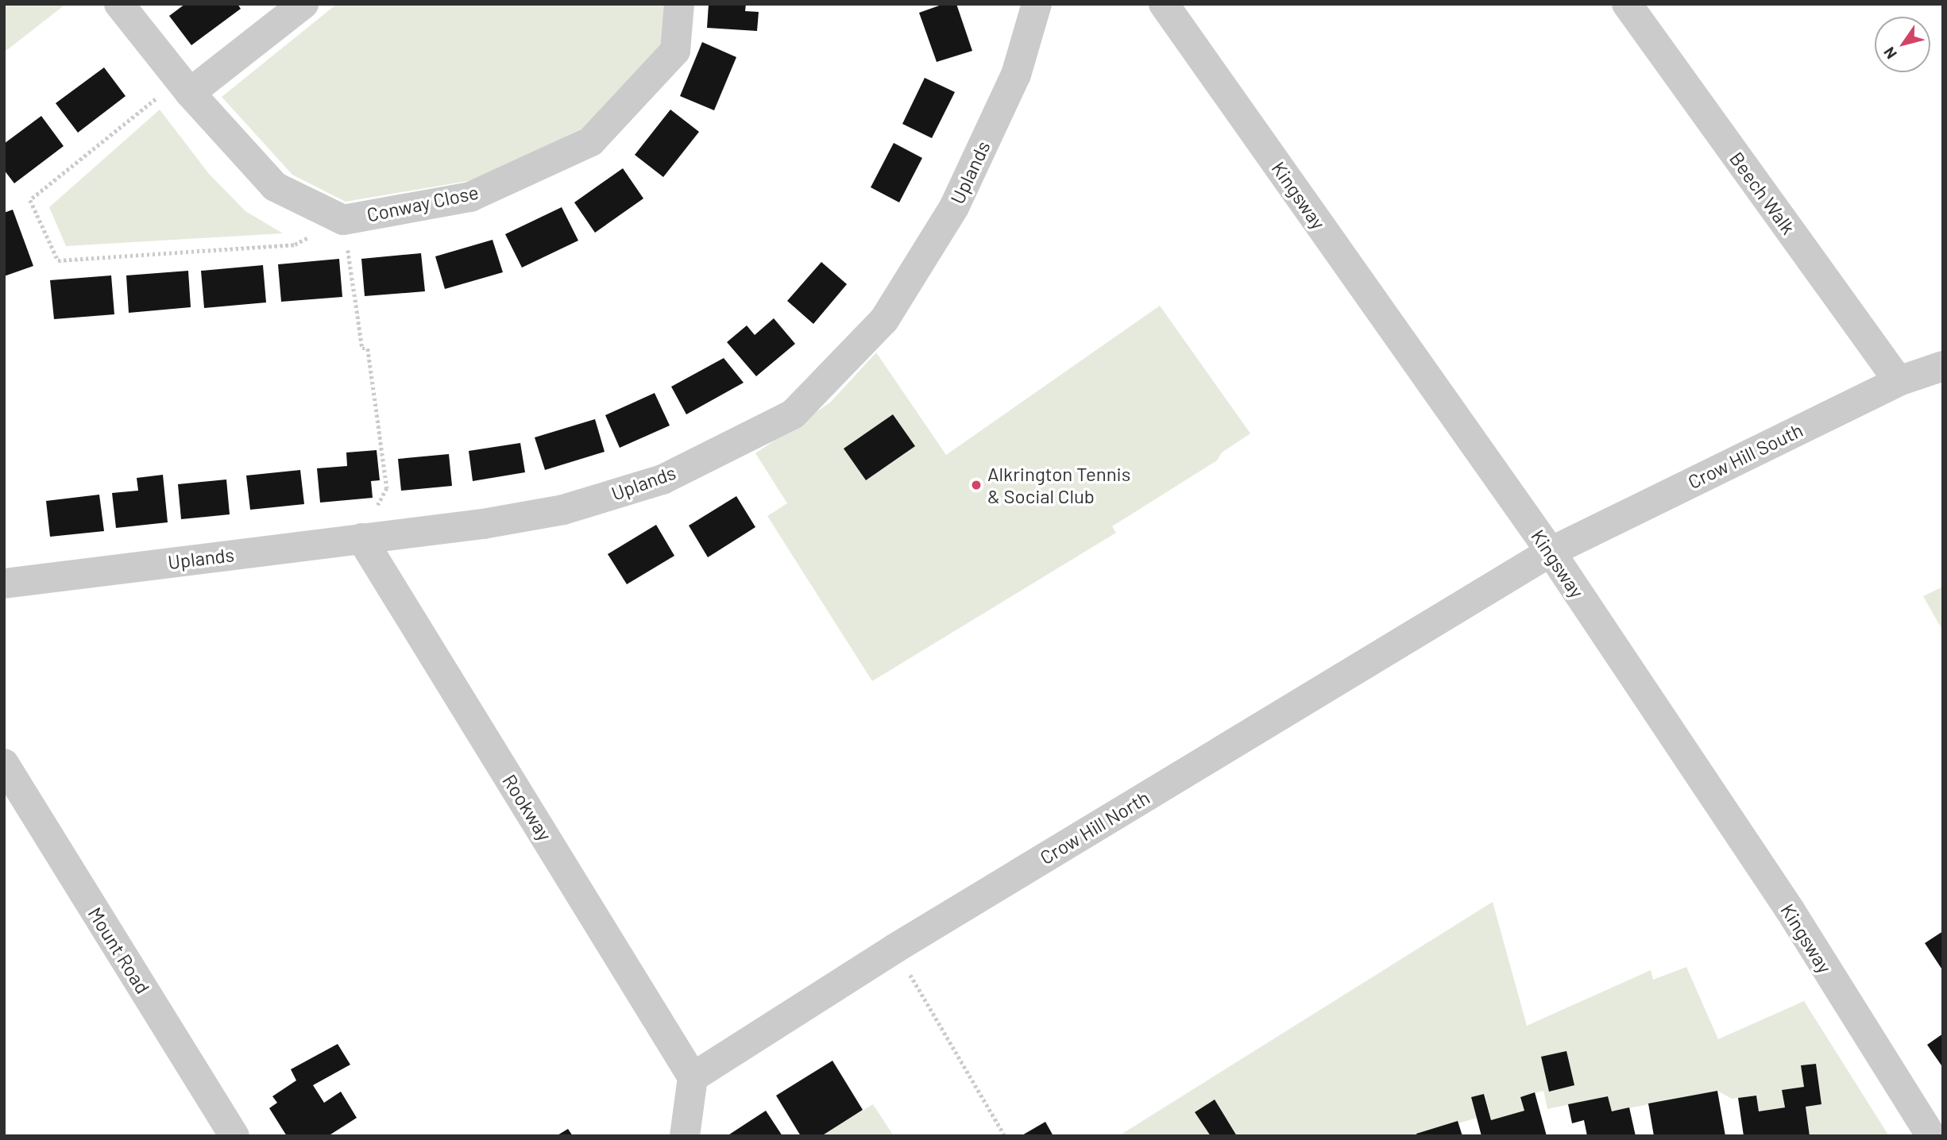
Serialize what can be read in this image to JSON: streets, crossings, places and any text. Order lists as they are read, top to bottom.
{
  "streets": {
    "street": [
      "Uplands",
      "Beech Walk",
      "Kingsway",
      "Conway Close",
      "Crow Hill South",
      "Rookway",
      "Crow Hill North",
      "Mount Road"
    ]
  },
  "crossings": [
    ["Uplands", "Rookway"],
    ["Beech Walk", "Crow Hill South"],
    ["Kingsway", "Crow Hill South"],
    ["Kingsway", "Crow Hill North"],
    ["Crow Hill South", "Crow Hill North"],
    ["Rookway", "Crow Hill North"]
  ],
  "places": ["Alkrington Tennis & Social Club"],
  "north": "bottom left"
}
